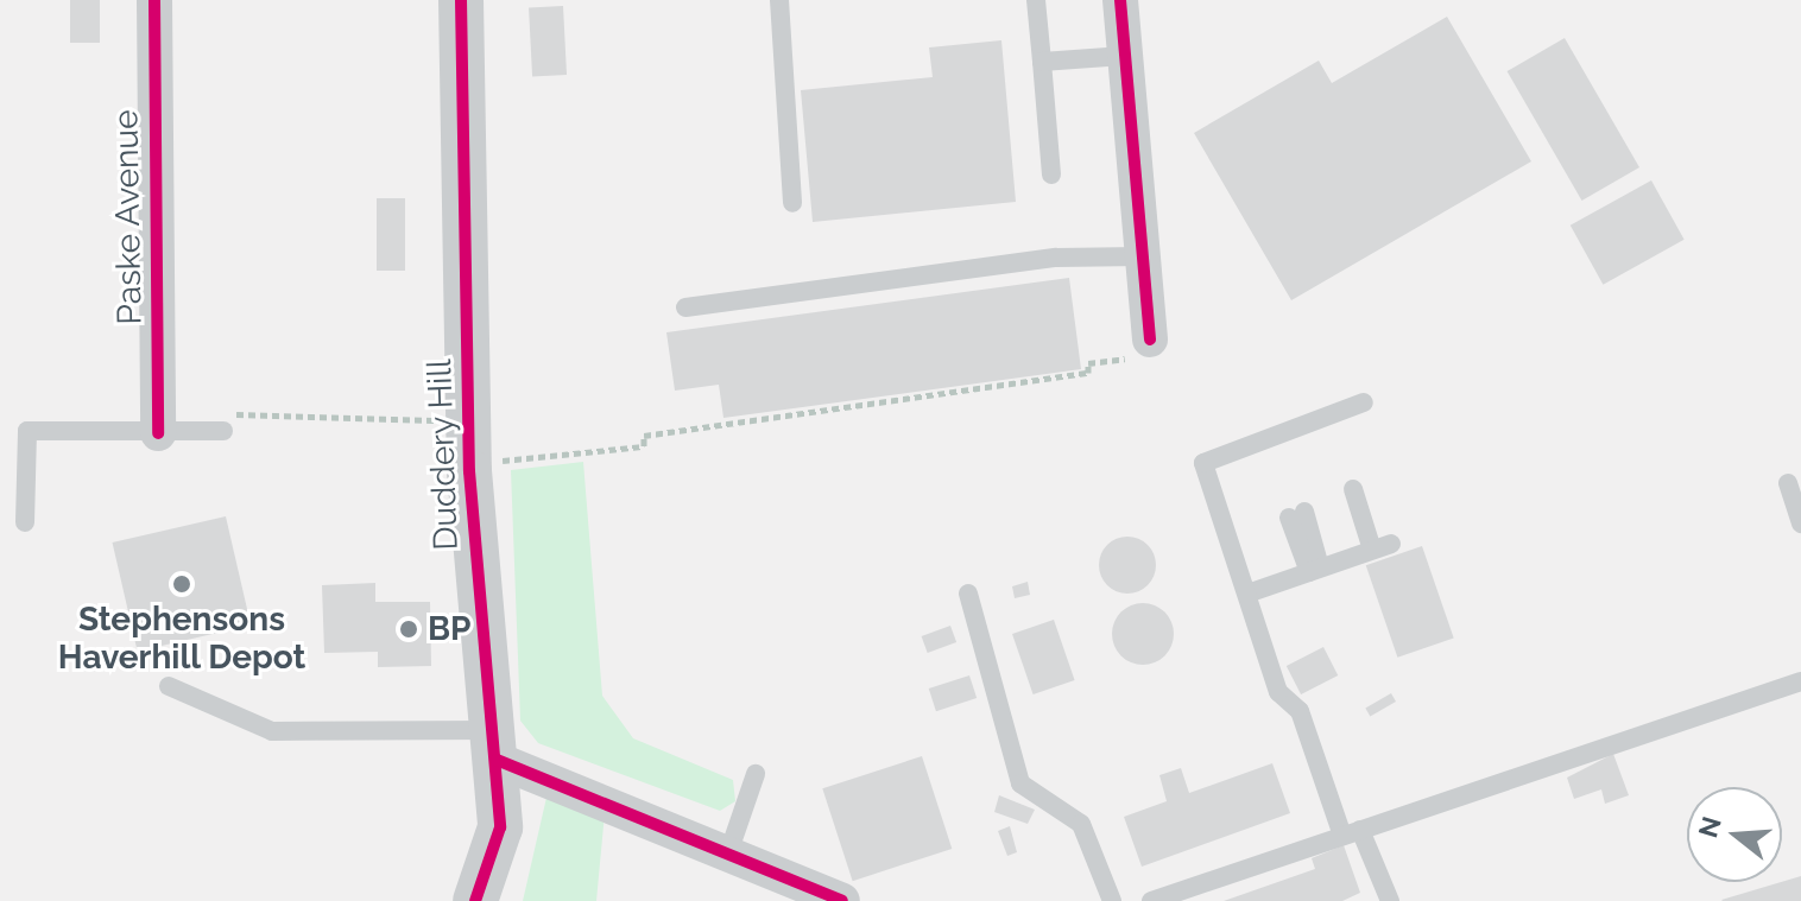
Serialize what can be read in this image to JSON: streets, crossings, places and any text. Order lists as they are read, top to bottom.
{
  "streets": {
    "street": ["Paske Avenue", "Duddery Hill"]
  },
  "places": ["Stephensons Haverhill Depot", "BP"],
  "north": "left"
}
